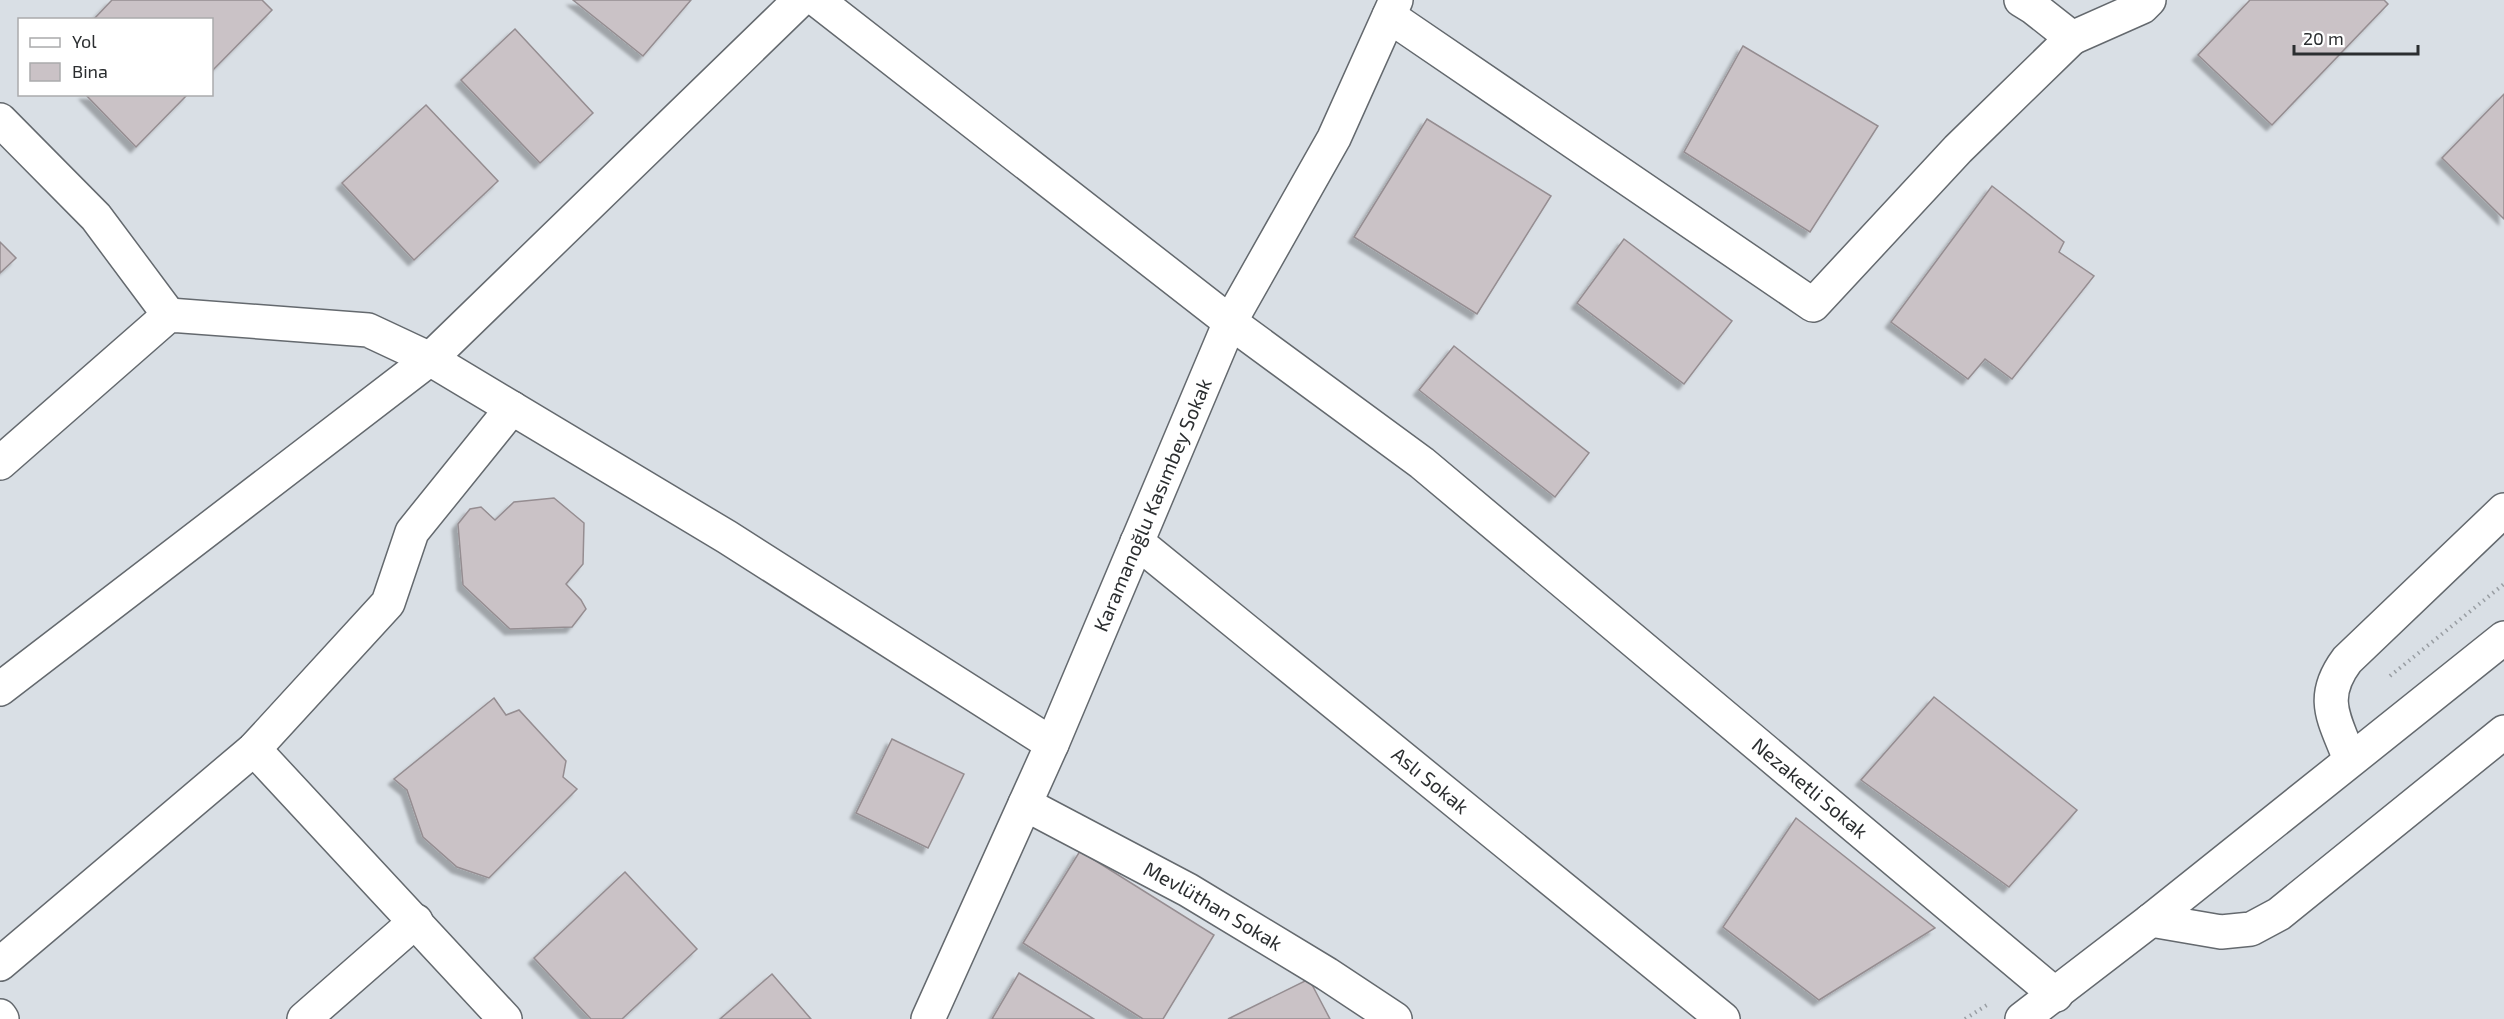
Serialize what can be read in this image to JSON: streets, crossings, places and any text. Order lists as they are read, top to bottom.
{
  "streets": {
    "street": [
      "Karamanoğlu Kasımbey Sokak",
      "Aslı Sokak",
      "Nezaketli Sokak",
      "Mevlüthan Sokak"
    ]
  },
  "crossings": [
    ["Karamanoğlu Kasımbey Sokak", "Aslı Sokak"],
    ["Karamanoğlu Kasımbey Sokak", "Nezaketli Sokak"],
    ["Karamanoğlu Kasımbey Sokak", "Mevlüthan Sokak"]
  ],
  "legend": ["Yol", "Bina"],
  "scale_bar": "20 m"
}
